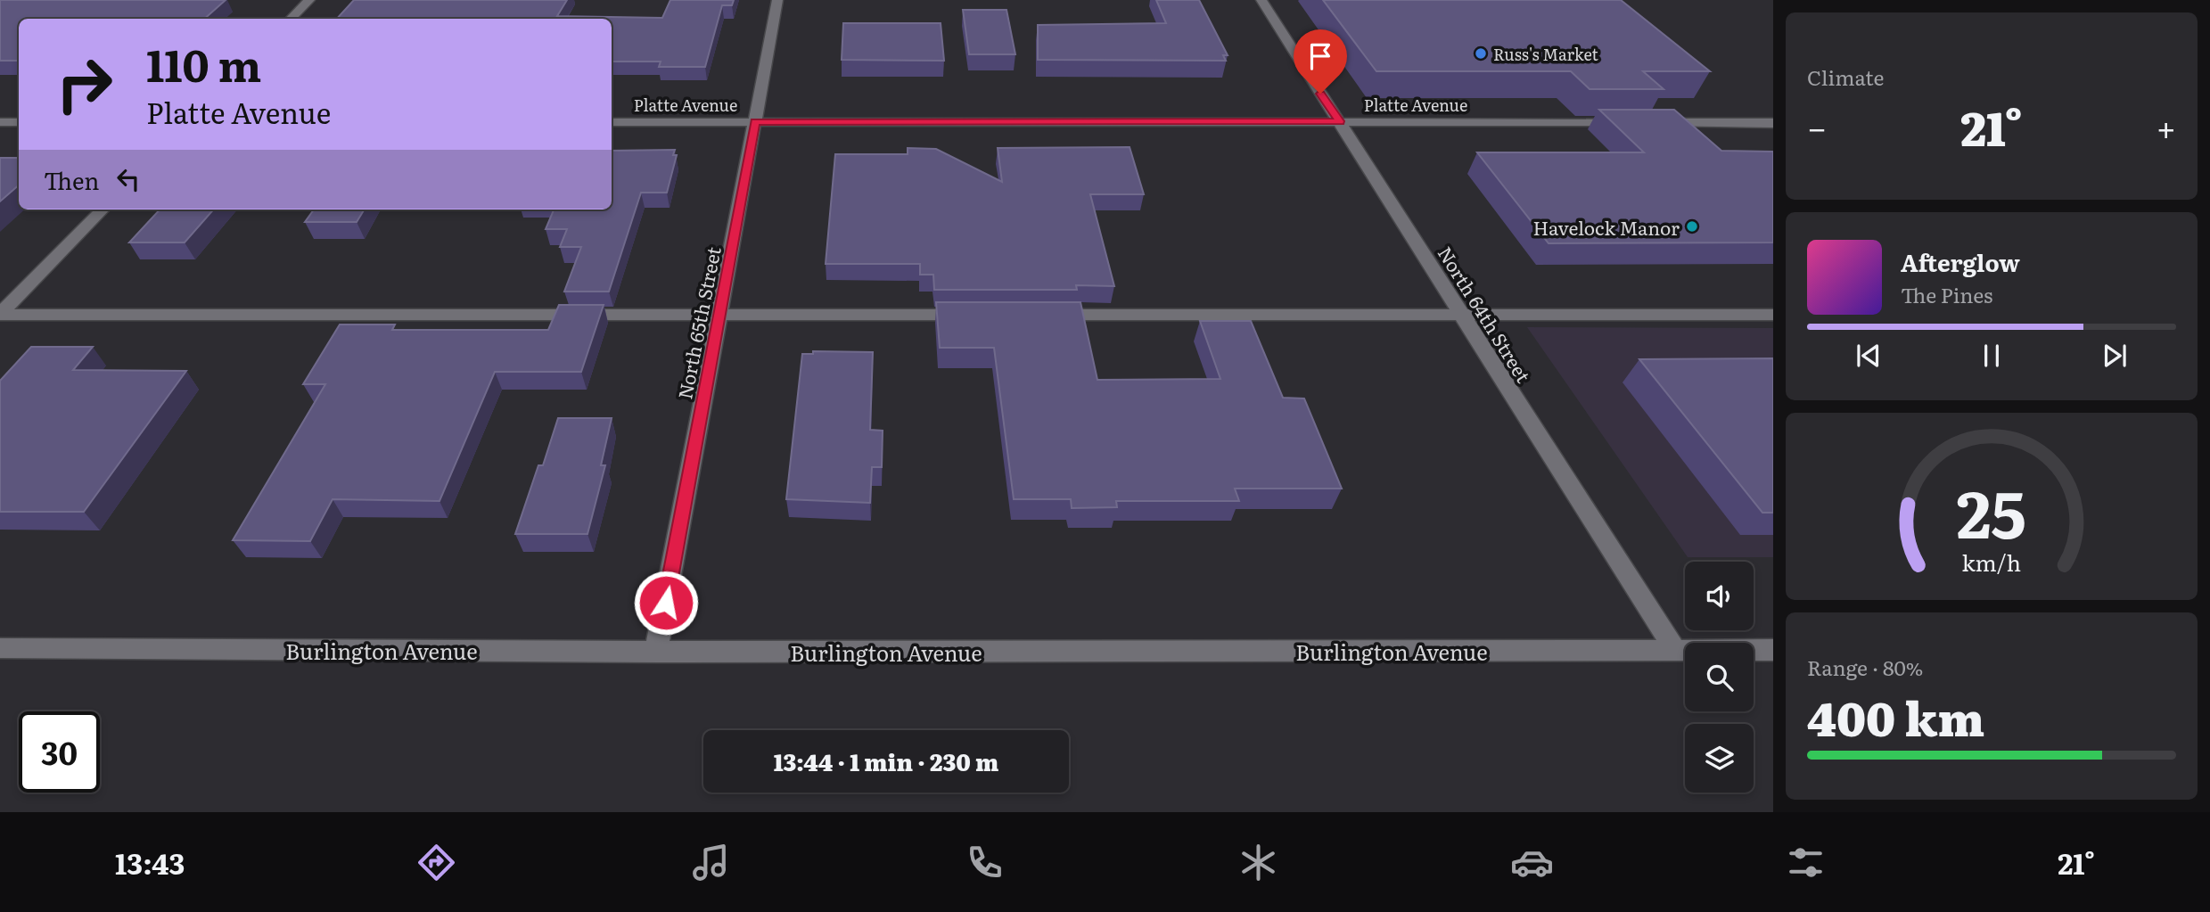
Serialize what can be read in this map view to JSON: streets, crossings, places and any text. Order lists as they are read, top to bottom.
{
  "streets": {
    "street": [
      "Platte Avenue",
      "North 64th Street",
      "North 65th Street",
      "Burlington Avenue"
    ]
  },
  "crossings": [
    ["Platte Avenue", "North 64th Street"],
    ["Platte Avenue", "North 65th Street"],
    ["North 64th Street", "Burlington Avenue"],
    ["North 65th Street", "Burlington Avenue"]
  ],
  "places": ["Russ's Market", "Havelock Manor"],
  "page": {
    "tile": [
      "Climate",
      ["Range · 80%", "400 km"]
    ],
    "turn": ["110 m", "Platte Avenue"],
    "heat": ["−", "21°", "+"],
    "then": "Then",
    "song": ["Afterglow", "The Pines"],
    "limit": "30",
    "trip": "13:44 · 1 min · 230 m",
    "tabs": ["13:43", "21°"],
    "gauge": ["25", "km/h"]
  }
}
